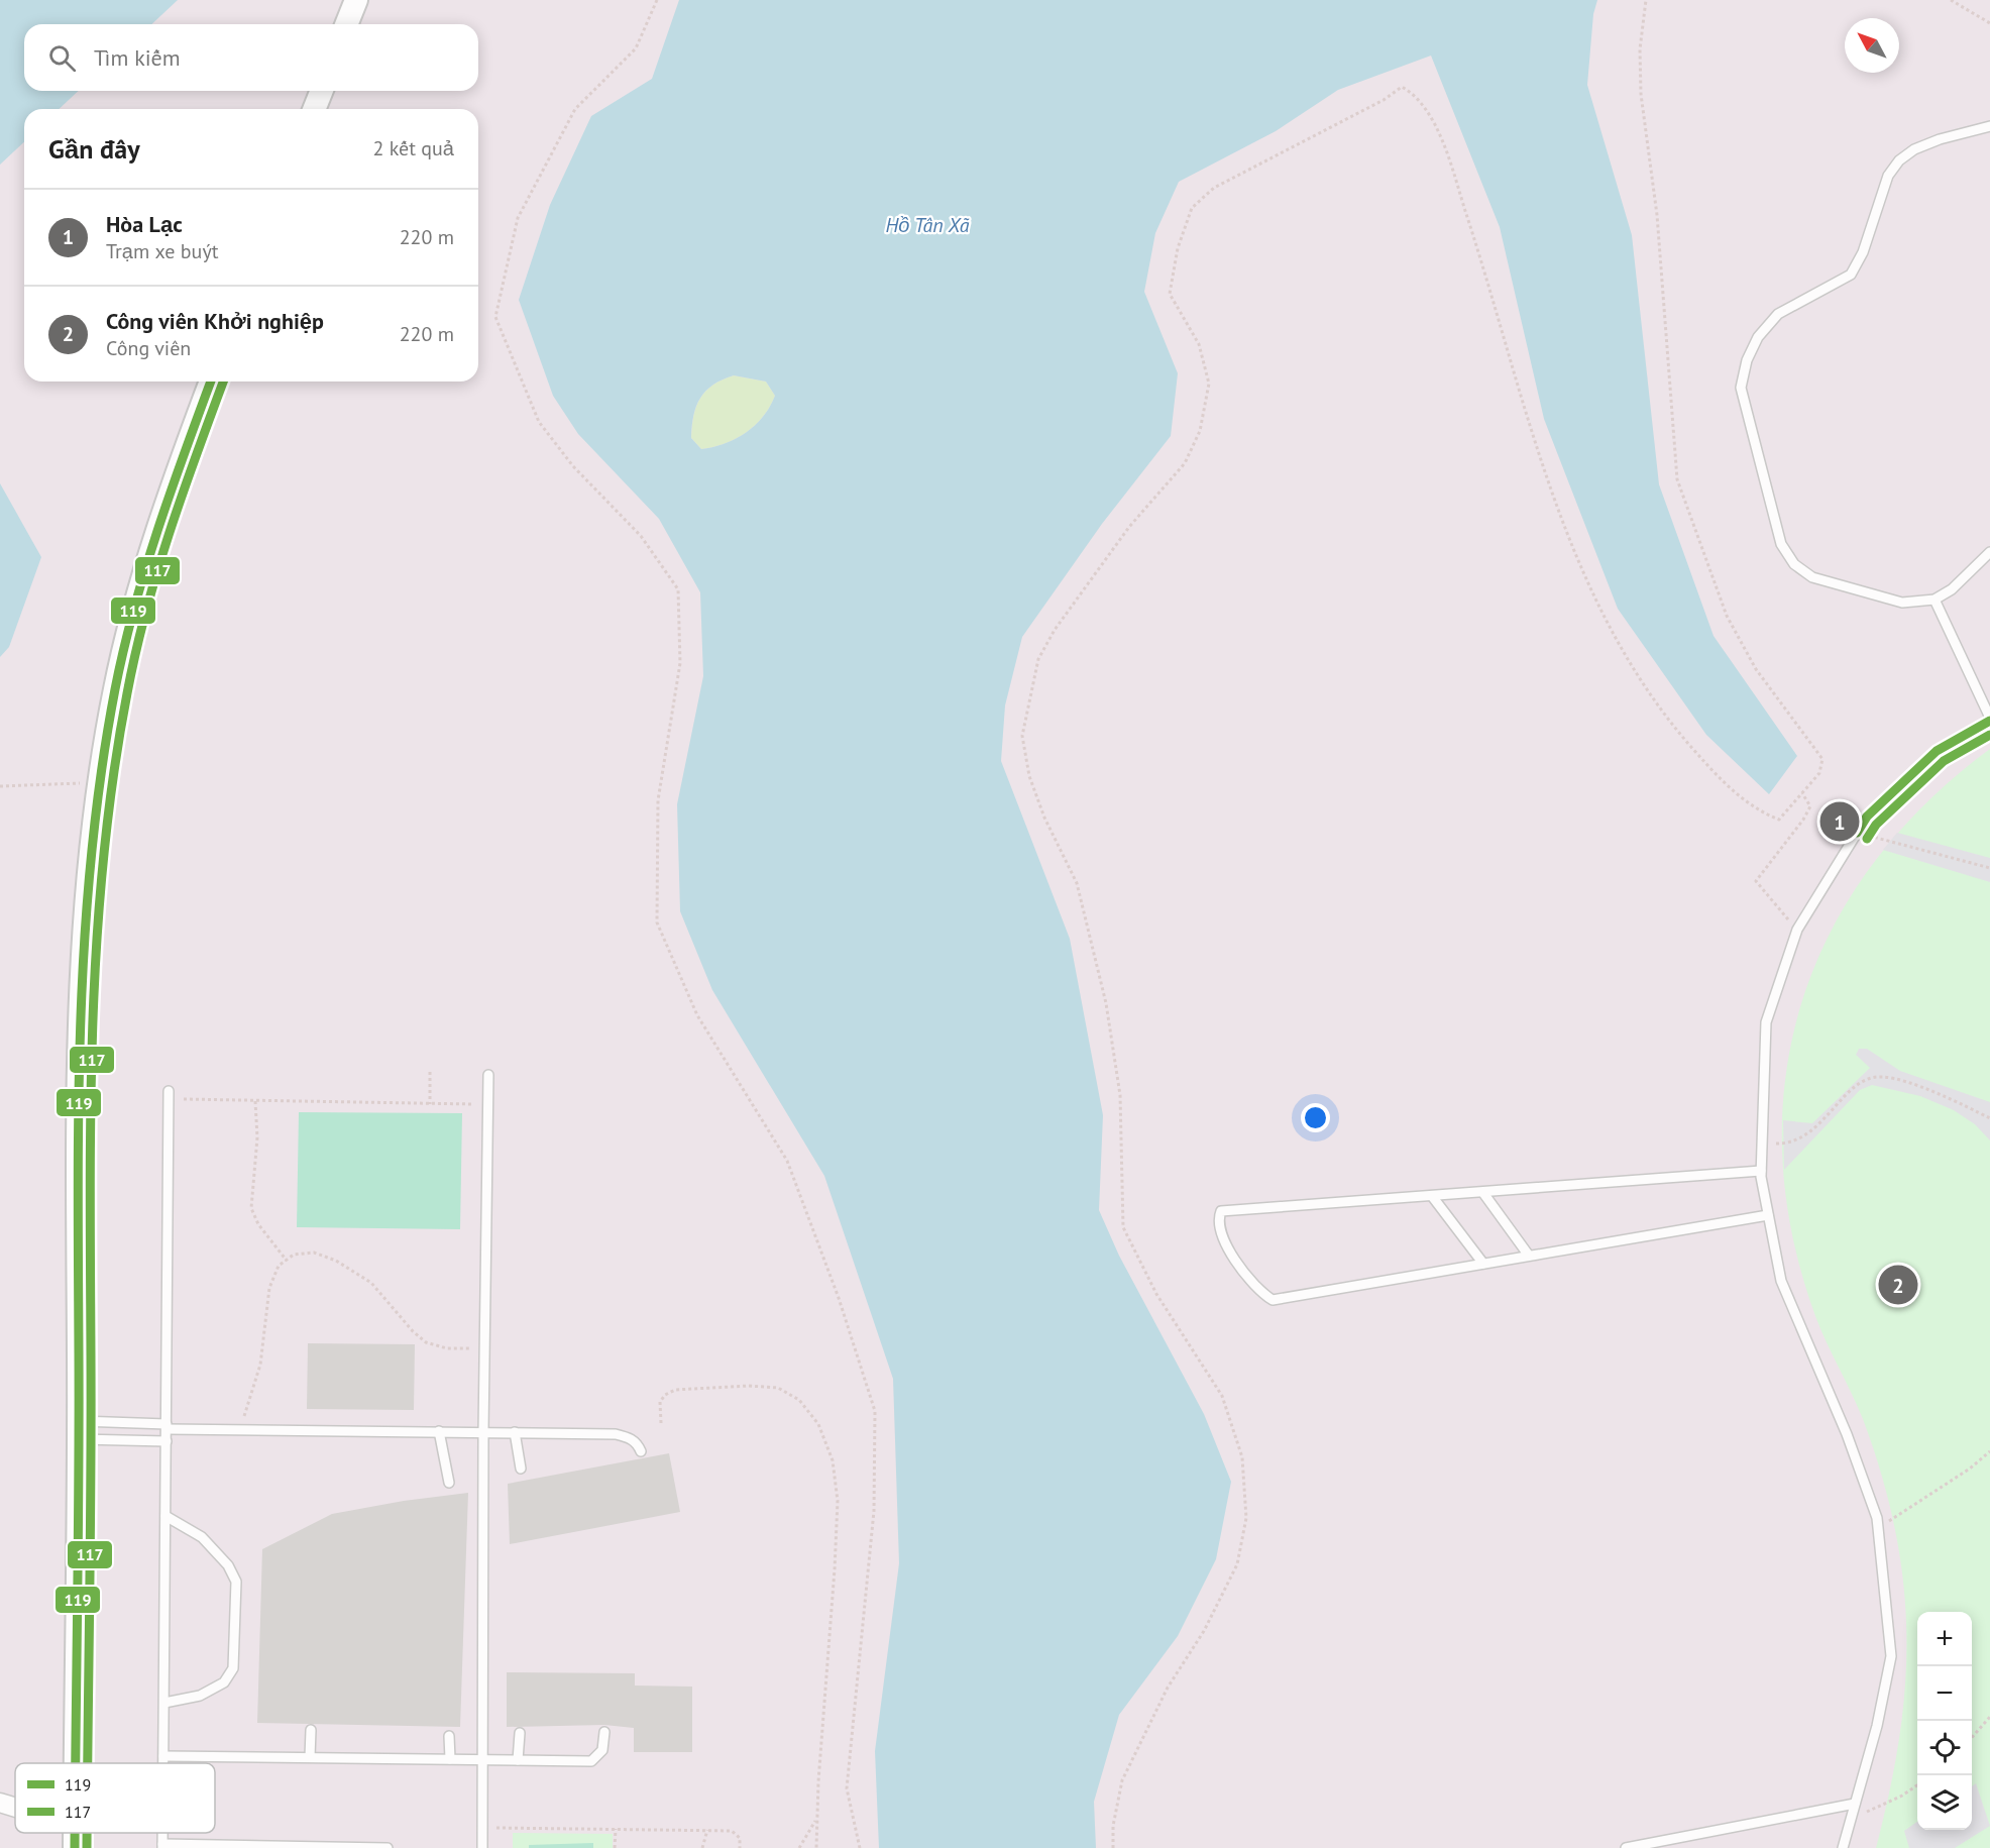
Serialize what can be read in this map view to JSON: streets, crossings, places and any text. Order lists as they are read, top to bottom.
{
  "water": ["Hồ Tân Xã"],
  "lines": ["transit line 119", "transit line 117"],
  "legend": ["119", "117"],
  "north": "top left",
  "page": {
    "search": "Tìm kiếm",
    "heading": ["Gần đây", "2 kết quả"],
    "list": [
      {
        "mark": "1",
        "name": "Hòa Lạc",
        "note": "Trạm xe buýt",
        "value": "220 m"
      },
      {
        "mark": "2",
        "name": "Công viên Khởi nghiệp",
        "note": "Công viên",
        "value": "220 m"
      }
    ],
    "pins": ["1", "2"],
    "map_buttons": ["+", "−"]
  }
}
